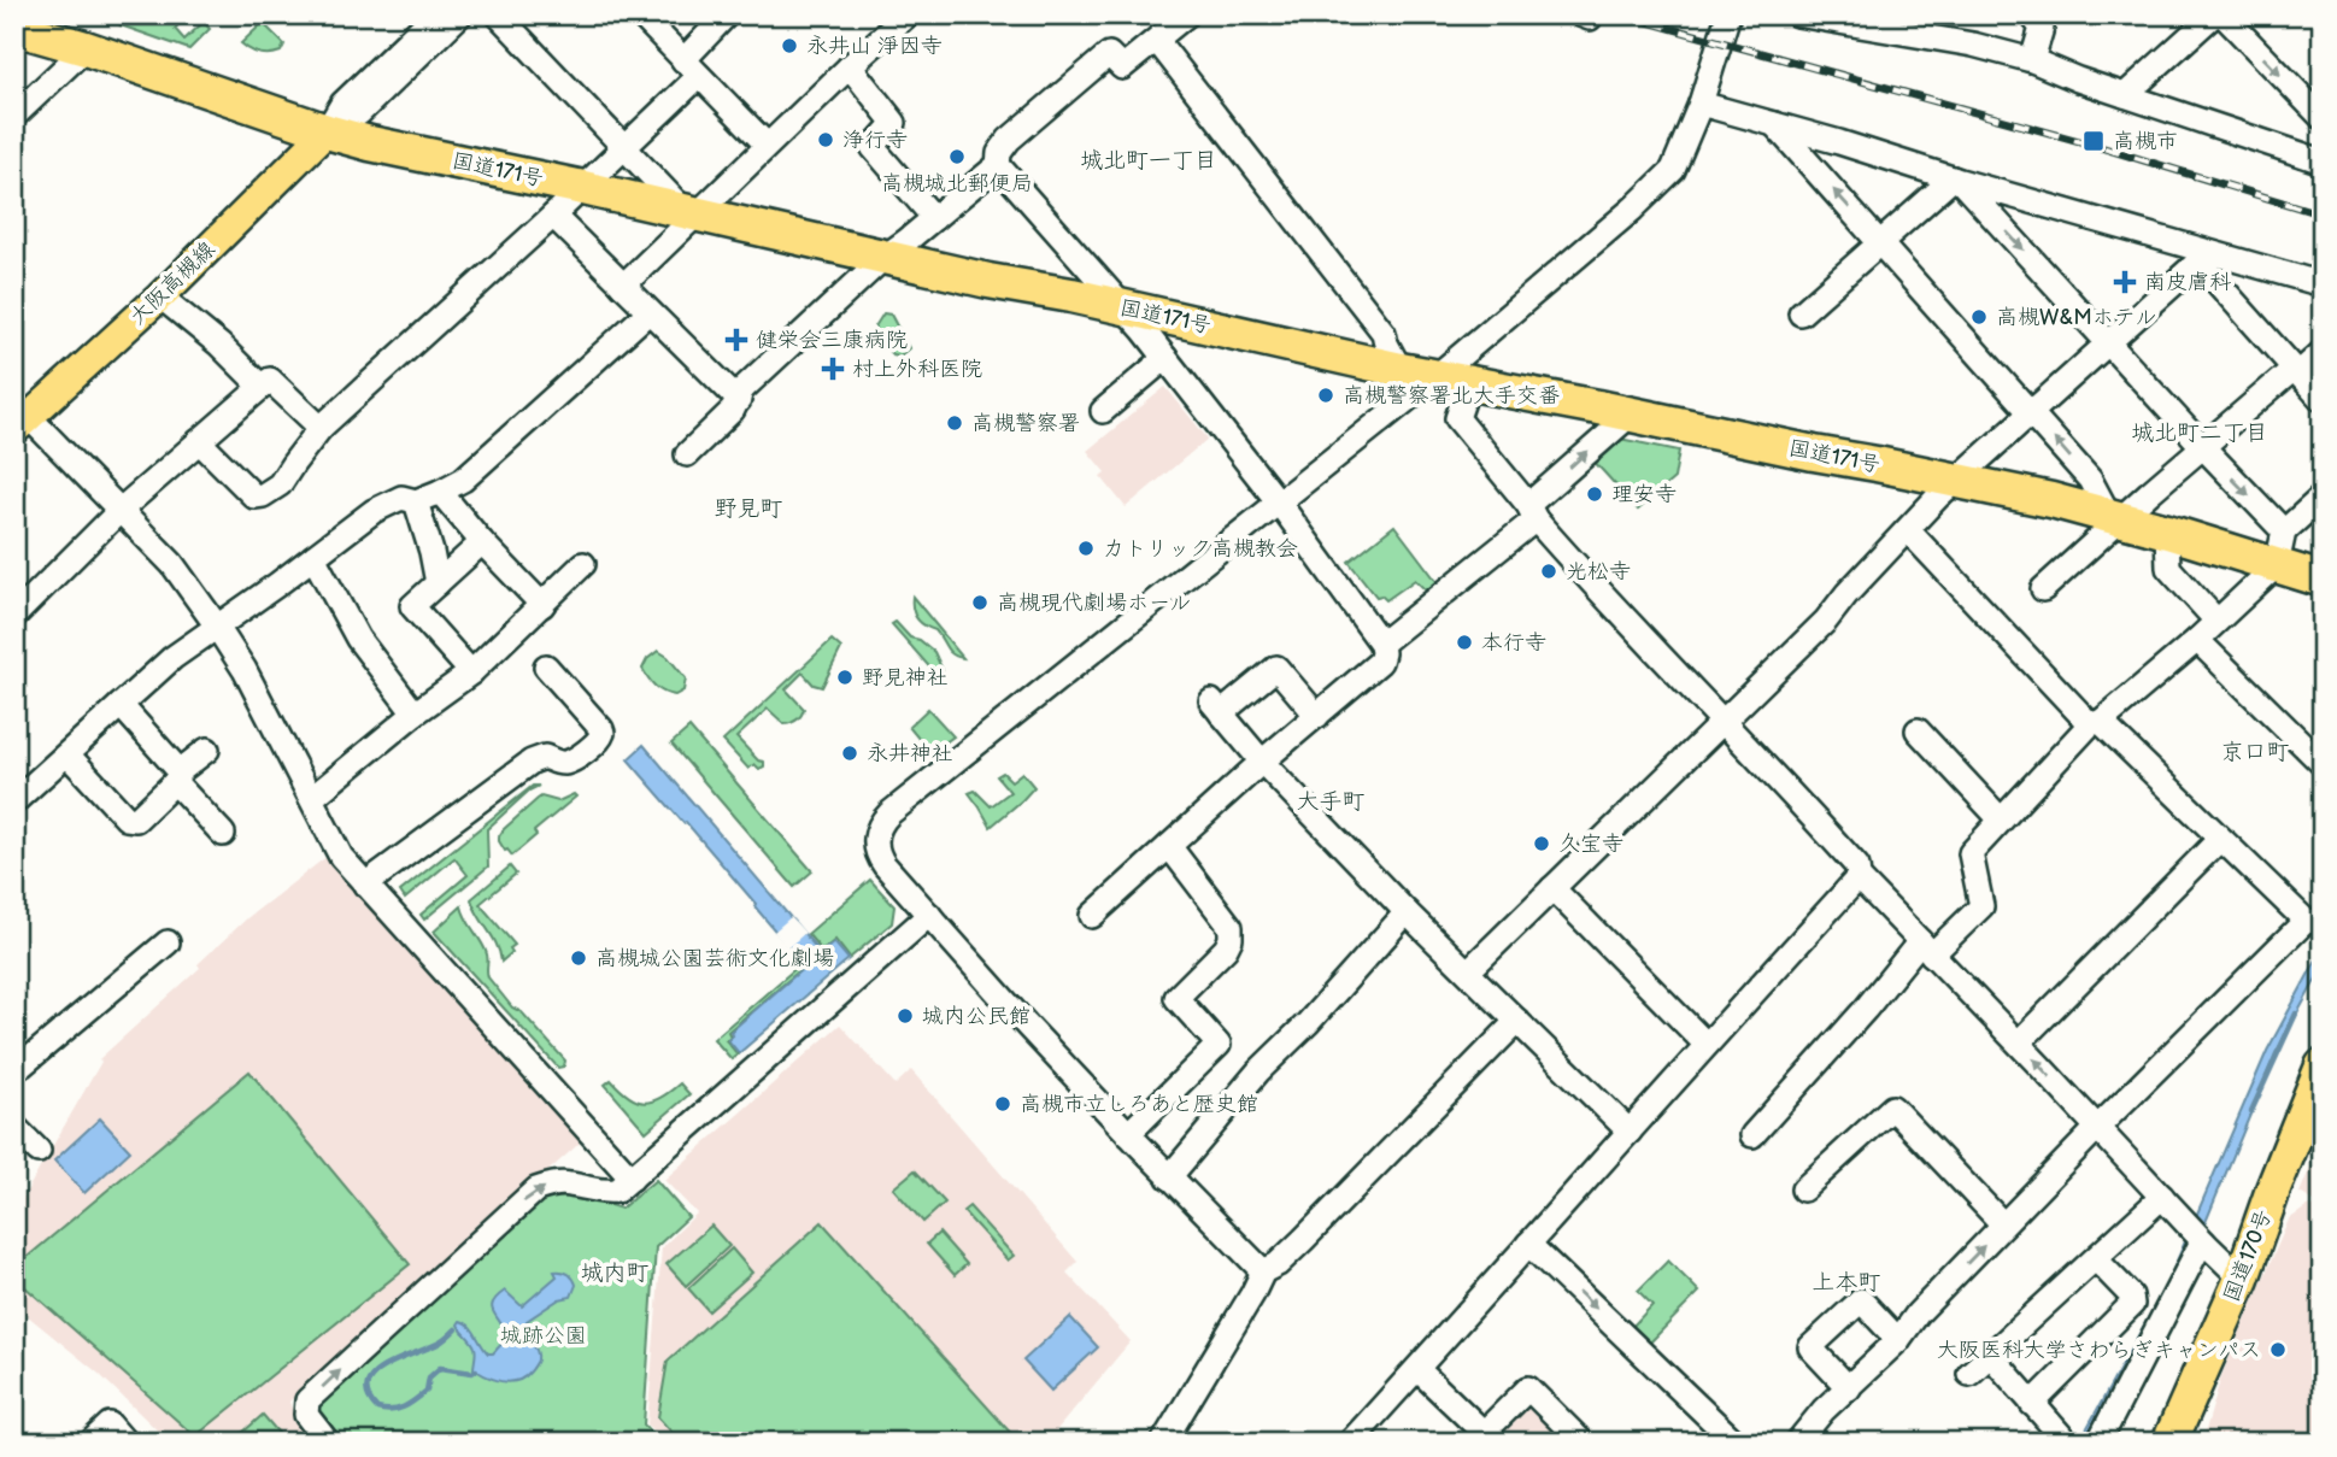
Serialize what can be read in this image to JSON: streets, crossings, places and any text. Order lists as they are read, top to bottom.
{
  "streets": {
    "highway": ["国道171号", "国道170号"],
    "main road": ["大阪高槻線"]
  },
  "crossings": [
    ["国道171号", "大阪高槻線"]
  ],
  "districts": [
    "城北町一丁目",
    "城北町二丁目",
    "野見町",
    "京口町",
    "大手町",
    "城内町",
    "上本町"
  ],
  "parks": ["城跡公園"],
  "places": {
    "other": [
      "永井山 淨因寺",
      "浄行寺",
      "高槻城北郵便局",
      "高槻W&Mホテル",
      "高槻警察署北大手交番",
      "高槻警察署",
      "理安寺",
      "カトリック高槻教会",
      "光松寺",
      "高槻現代劇場ホール",
      "本行寺",
      "野見神社",
      "永井神社",
      "久宝寺",
      "高槻城公園芸術文化劇場",
      "城内公民館",
      "高槻市立しろあと歴史館",
      "大阪医科大学さわらぎキャンパス"
    ],
    "transit": ["高槻市"],
    "health": ["南皮膚科", "健栄会三康病院", "村上外科医院"]
  }
}
